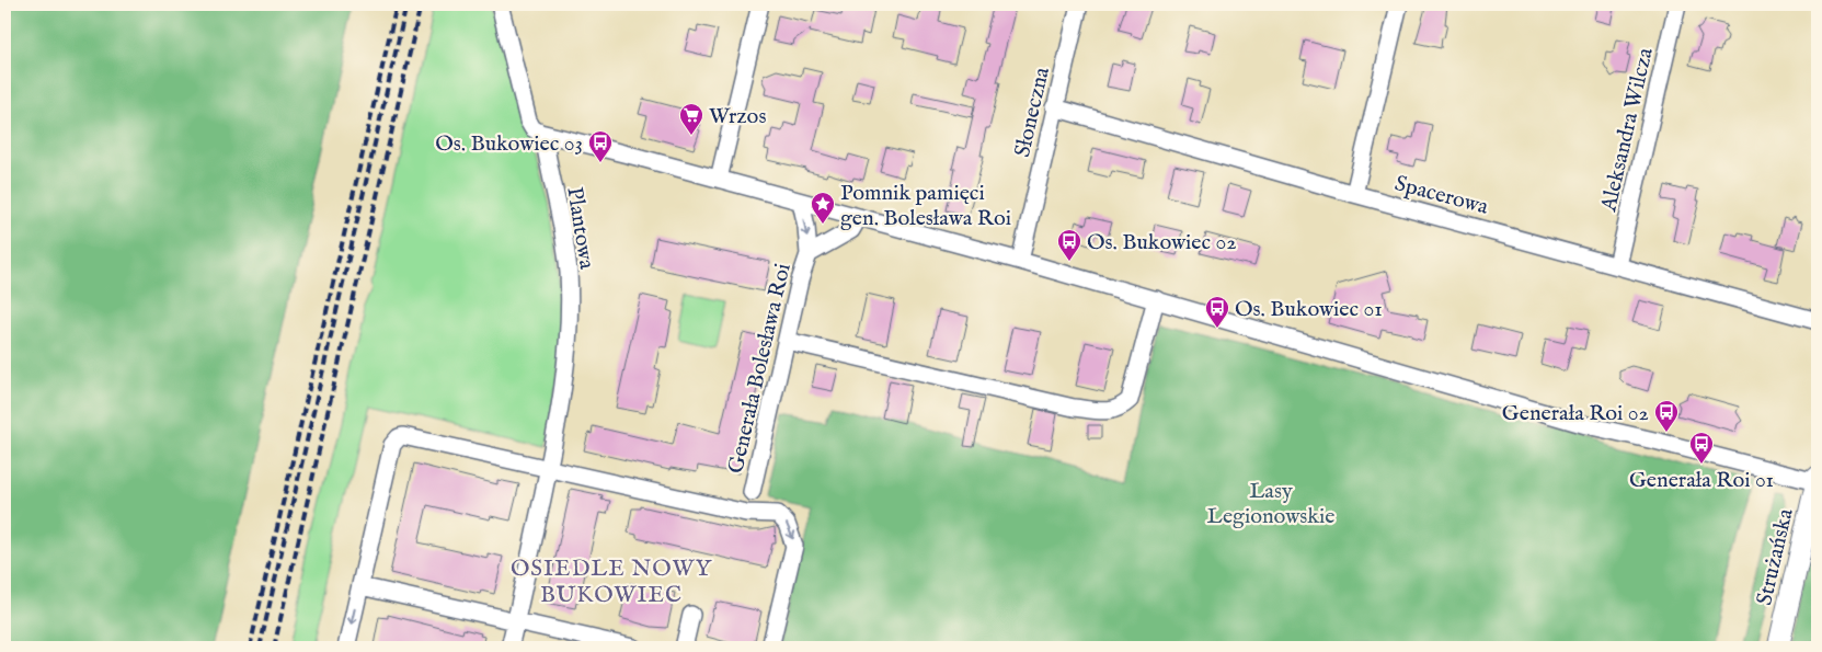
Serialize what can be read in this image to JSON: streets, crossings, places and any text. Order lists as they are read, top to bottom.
{
  "streets": {
    "main road": ["Strużańska"],
    "street": [
      "Słoneczna",
      "Aleksandra Wilcza",
      "Spacerowa",
      "Plantowa",
      "Generała Bolesława Roi"
    ]
  },
  "crossings": [
    ["Słoneczna", "Spacerowa"],
    ["Aleksandra Wilcza", "Spacerowa"]
  ],
  "districts": ["OSIEDLE NOWY BUKOWIEC"],
  "parks": ["Lasy Legionowskie"],
  "places": {
    "supermarket": ["Wrzos"],
    "bus stop": [
      "Os. Bukowiec 03",
      "Os. Bukowiec 02",
      "Os. Bukowiec 01",
      "Generała Roi 02",
      "Generała Roi 01"
    ],
    "place": ["Pomnik pamięci gen. Bolesława Roi"]
  }
}
